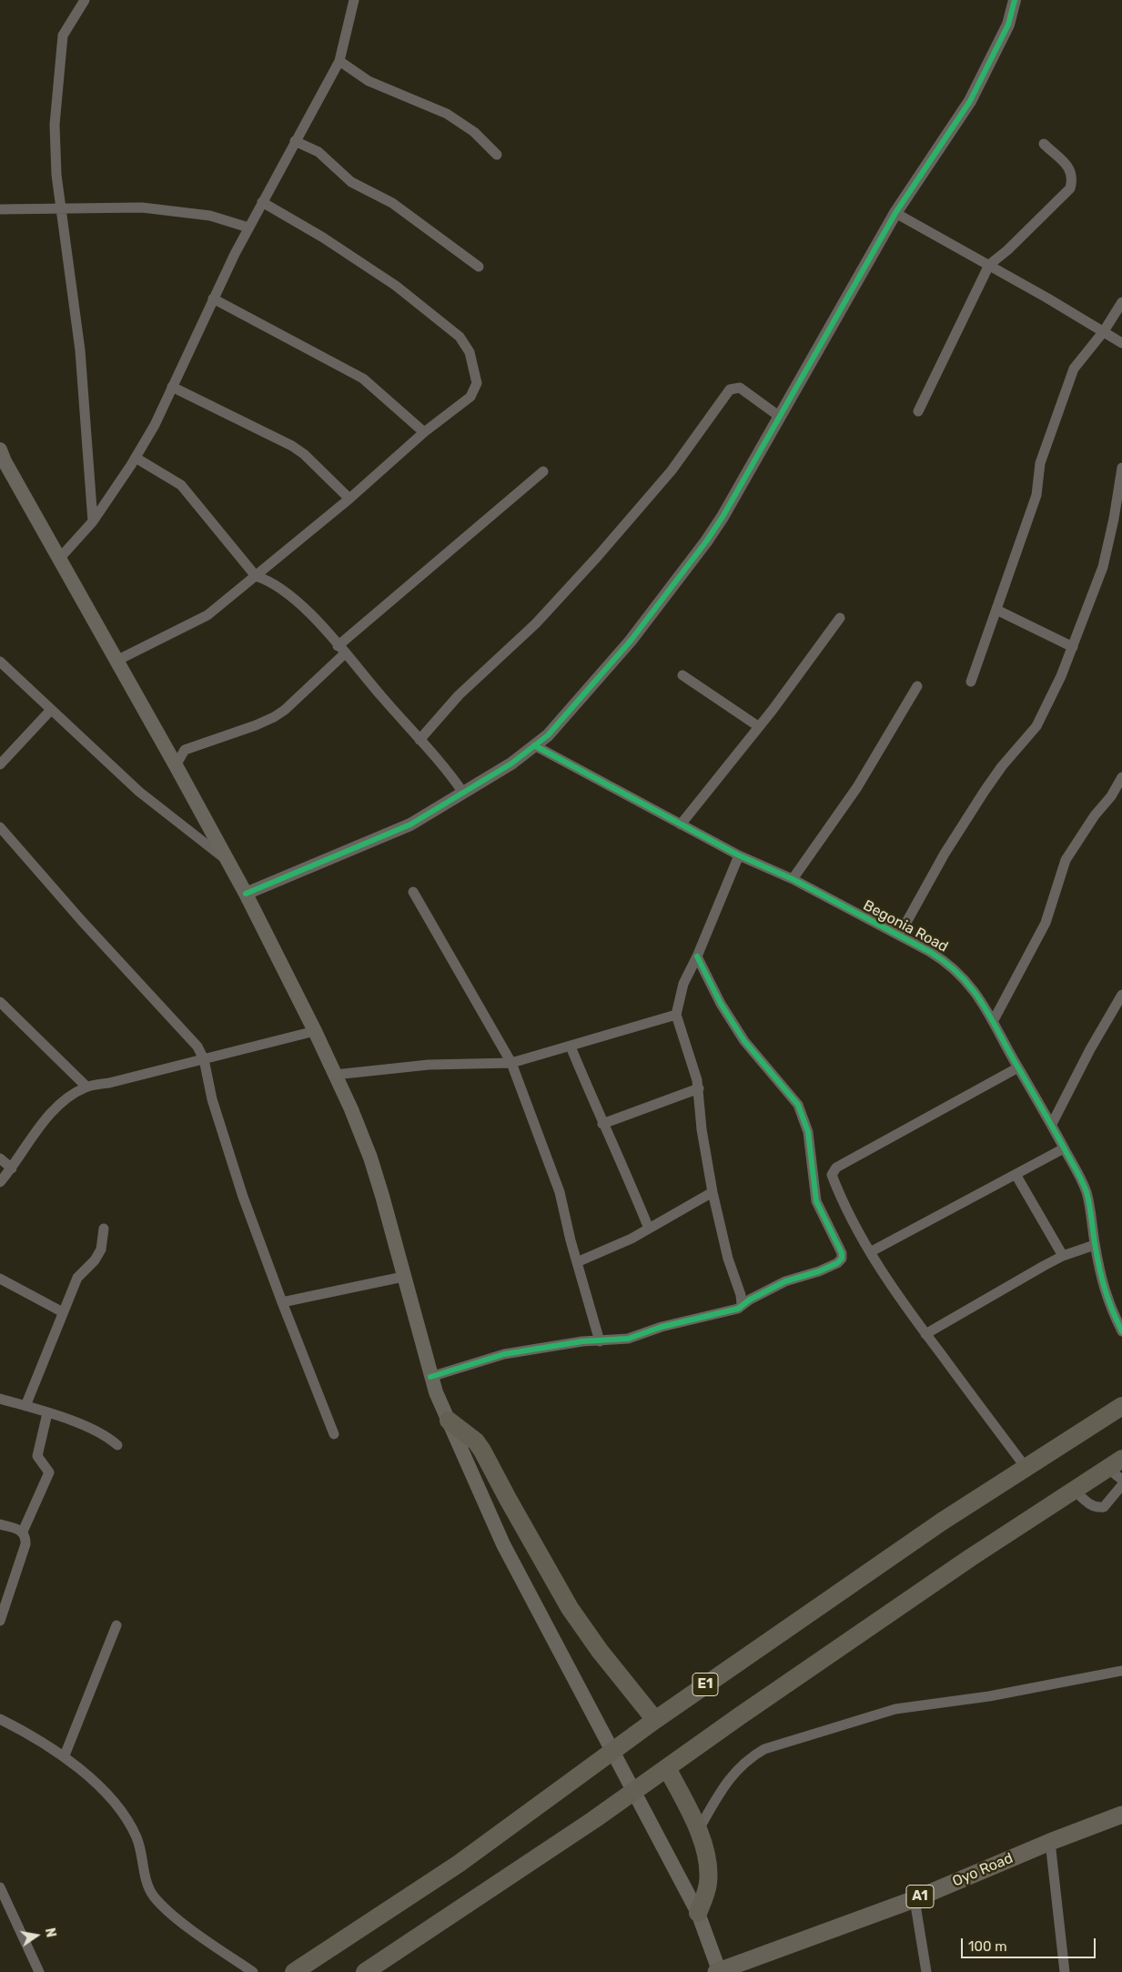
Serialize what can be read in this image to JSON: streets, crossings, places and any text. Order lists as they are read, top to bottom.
{
  "streets": {
    "highway": ["E1", "Oyo Road", "A1"],
    "street": ["Begonia Road"]
  },
  "scale_bar": "100 m",
  "north": "right"
}
